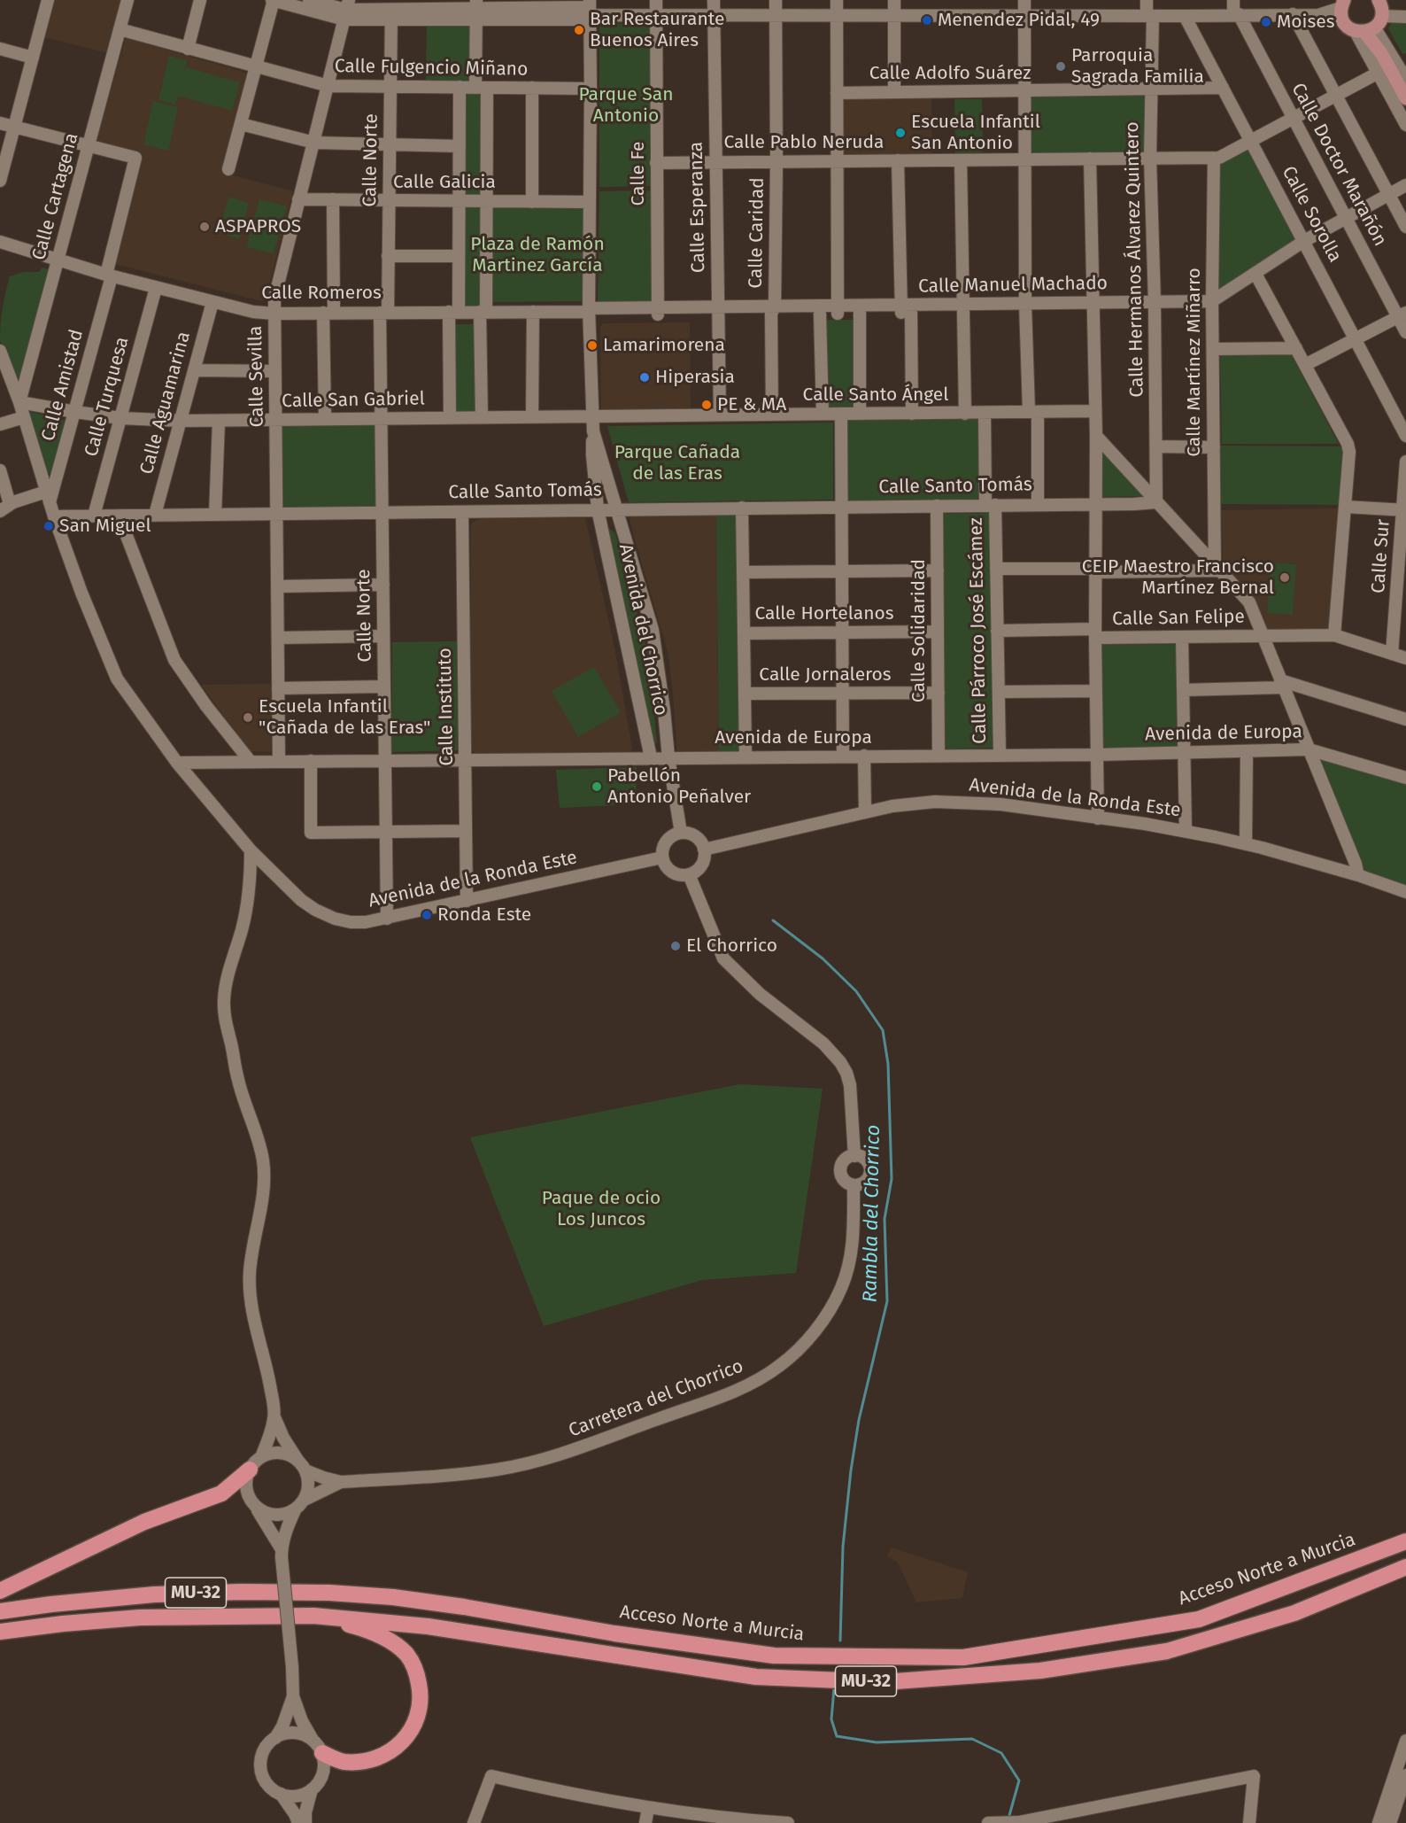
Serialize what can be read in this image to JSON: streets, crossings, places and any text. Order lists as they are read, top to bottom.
{
  "streets": {
    "highway": ["Acceso Norte a Murcia", "MU-32"],
    "street": [
      "Calle Fulgencio Miñano",
      "Calle Adolfo Suárez",
      "Calle Pablo Neruda",
      "Calle Norte",
      "Calle Doctor Marañón",
      "Calle Fe",
      "Calle Galicia",
      "Calle Cartagena",
      "Calle Esperanza",
      "Calle Sorolla",
      "Calle Caridad",
      "Calle Hermanos Álvarez Quintero",
      "Calle Manuel Machado",
      "Calle Romeros",
      "Calle Martínez Miñarro",
      "Calle Sevilla",
      "Calle Amistad",
      "Calle Santo Ángel",
      "Calle Turquesa",
      "Calle San Gabriel",
      "Calle Aguamarina",
      "Calle Santo Tomás",
      "Calle Sur",
      "Calle Hortelanos",
      "Calle San Felipe",
      "Avenida del Chorrico",
      "Calle Solidaridad",
      "Calle Párroco José Escámez",
      "Calle Jornaleros",
      "Calle Instituto",
      "Avenida de Europa",
      "Avenida de la Ronda Este",
      "Carretera del Chorrico"
    ]
  },
  "crossings": [
    ["Calle Fulgencio Miñano", "Calle Norte"],
    ["Calle Fulgencio Miñano", "Calle Cartagena"],
    ["Calle Fulgencio Miñano", "Calle Sevilla"],
    ["Calle Fulgencio Miñano", "Avenida del Chorrico"],
    ["Calle Adolfo Suárez", "Calle Sorolla"],
    ["Calle Adolfo Suárez", "Calle Hermanos Álvarez Quintero"],
    ["Calle Pablo Neruda", "Calle Doctor Marañón"],
    ["Calle Pablo Neruda", "Calle Fe"],
    ["Calle Pablo Neruda", "Calle Esperanza"],
    ["Calle Pablo Neruda", "Calle Sorolla"],
    ["Calle Pablo Neruda", "Calle Caridad"],
    ["Calle Pablo Neruda", "Calle Hermanos Álvarez Quintero"],
    ["Calle Pablo Neruda", "Calle Martínez Miñarro"],
    ["Calle Norte", "Calle Galicia"],
    ["Calle Norte", "Calle Romeros"],
    ["Calle Norte", "Calle San Gabriel"],
    ["Calle Norte", "Calle Santo Tomás"],
    ["Calle Norte", "Avenida de Europa"],
    ["Calle Norte", "Avenida de la Ronda Este"],
    ["Calle Fe", "Calle Manuel Machado"],
    ["Calle Galicia", "Calle Sevilla"],
    ["Calle Galicia", "Avenida del Chorrico"],
    ["Calle Cartagena", "Calle Romeros"],
    ["Calle Cartagena", "Calle Amistad"],
    ["Calle Cartagena", "Calle San Gabriel"],
    ["Calle Cartagena", "Avenida de la Ronda Este"],
    ["Calle Esperanza", "Calle Manuel Machado"],
    ["Calle Esperanza", "Calle Santo Ángel"],
    ["Calle Caridad", "Calle Manuel Machado"],
    ["Calle Caridad", "Calle Santo Ángel"],
    ["Calle Hermanos Álvarez Quintero", "Calle Manuel Machado"],
    ["Calle Hermanos Álvarez Quintero", "Calle Santo Tomás"],
    ["Calle Manuel Machado", "Calle Romeros"],
    ["Calle Manuel Machado", "Calle Martínez Miñarro"],
    ["Calle Manuel Machado", "Avenida del Chorrico"],
    ["Calle Romeros", "Calle Sevilla"],
    ["Calle Romeros", "Calle Amistad"],
    ["Calle Romeros", "Calle Turquesa"],
    ["Calle Romeros", "Calle Aguamarina"],
    ["Calle Romeros", "Avenida del Chorrico"],
    ["Calle Sevilla", "Calle San Gabriel"],
    ["Calle Sevilla", "Calle Santo Tomás"],
    ["Calle Sevilla", "Avenida de Europa"],
    ["Calle Amistad", "Calle San Gabriel"],
    ["Calle Amistad", "Calle Santo Tomás"],
    ["Calle Amistad", "Avenida de la Ronda Este"],
    ["Calle Santo Ángel", "Calle San Gabriel"],
    ["Calle Santo Ángel", "Avenida del Chorrico"],
    ["Calle Santo Ángel", "Calle Párroco José Escámez"],
    ["Calle Turquesa", "Calle San Gabriel"],
    ["Calle Turquesa", "Calle Santo Tomás"],
    ["Calle San Gabriel", "Calle Aguamarina"],
    ["Calle San Gabriel", "Avenida del Chorrico"],
    ["Calle San Gabriel", "Avenida de la Ronda Este"],
    ["Calle Aguamarina", "Calle Santo Tomás"],
    ["Calle Santo Tomás", "Avenida del Chorrico"],
    ["Calle Santo Tomás", "Calle Solidaridad"],
    ["Calle Santo Tomás", "Calle Párroco José Escámez"],
    ["Calle Santo Tomás", "Calle Instituto"],
    ["Calle Santo Tomás", "Avenida de la Ronda Este"],
    ["Calle Sur", "Calle San Felipe"],
    ["Calle Hortelanos", "Calle Solidaridad"],
    ["Calle San Felipe", "Calle Párroco José Escámez"],
    ["Avenida del Chorrico", "Avenida de Europa"],
    ["Avenida del Chorrico", "Avenida de la Ronda Este"],
    ["Calle Solidaridad", "Calle Jornaleros"],
    ["Calle Solidaridad", "Avenida de Europa"],
    ["Calle Párroco José Escámez", "Avenida de Europa"],
    ["Calle Instituto", "Avenida de Europa"],
    ["Calle Instituto", "Avenida de la Ronda Este"],
    ["Avenida de Europa", "Avenida de la Ronda Este"]
  ],
  "water": ["Rambla del Chorrico"],
  "parks": [
    "Parque San Antonio",
    "Plaza de Ramón Martinez García",
    "Parque Cañada de las Eras",
    "Paque de ocio Los Juncos"
  ],
  "places": [
    "Menendez Pidal, 49",
    "Moises",
    "Bar Restaurante Buenos Aires",
    "Parroquia Sagrada Familia",
    "Escuela Infantil San Antonio",
    "ASPAPROS",
    "Lamarimorena",
    "Hiperasia",
    "PE & MA",
    "San Miguel",
    "CEIP Maestro Francisco Martínez Bernal",
    "Escuela Infantil \"Cañada de las Eras\"",
    "Pabellón Antonio Peñalver",
    "Ronda Este",
    "El Chorrico"
  ]
}
